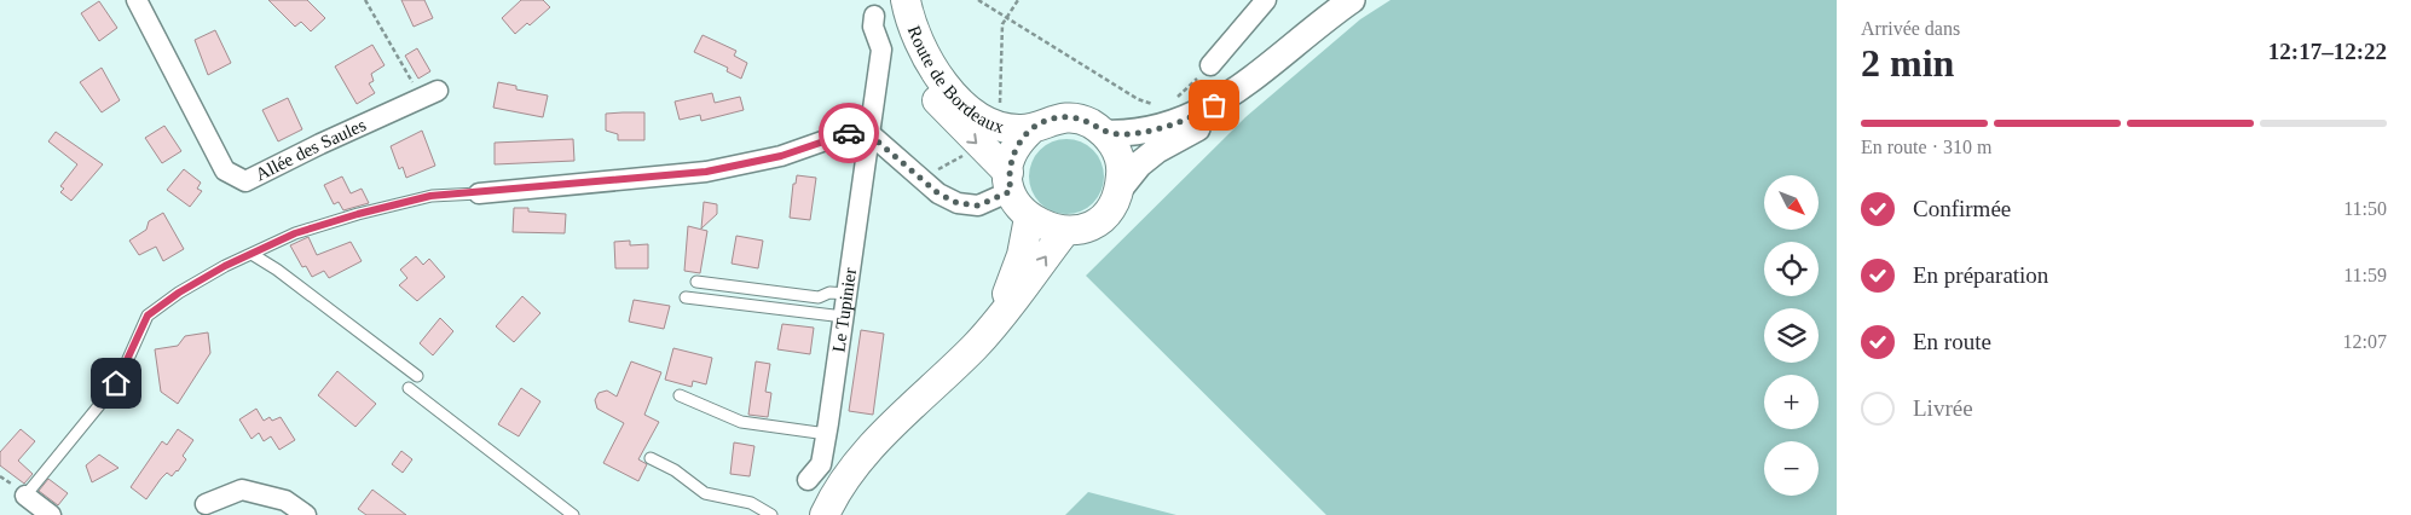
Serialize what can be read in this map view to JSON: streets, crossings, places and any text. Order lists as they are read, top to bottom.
{
  "streets": {
    "main road": ["Route de Bordeaux"],
    "street": ["Allée des Saules", "Le Tupinier"]
  },
  "crossings": [
    ["Route de Bordeaux", "Le Tupinier"]
  ],
  "north": "bottom right",
  "page": {
    "heading": ["2 min", "Arrivée dans", "12:17–12:22"],
    "bar": "En route · 310 m",
    "map_buttons": ["+", "−"],
    "list": [
      ["Confirmée", "11:50"],
      ["En préparation", "11:59"],
      ["En route", "12:07"],
      "Livrée"
    ]
  }
}
